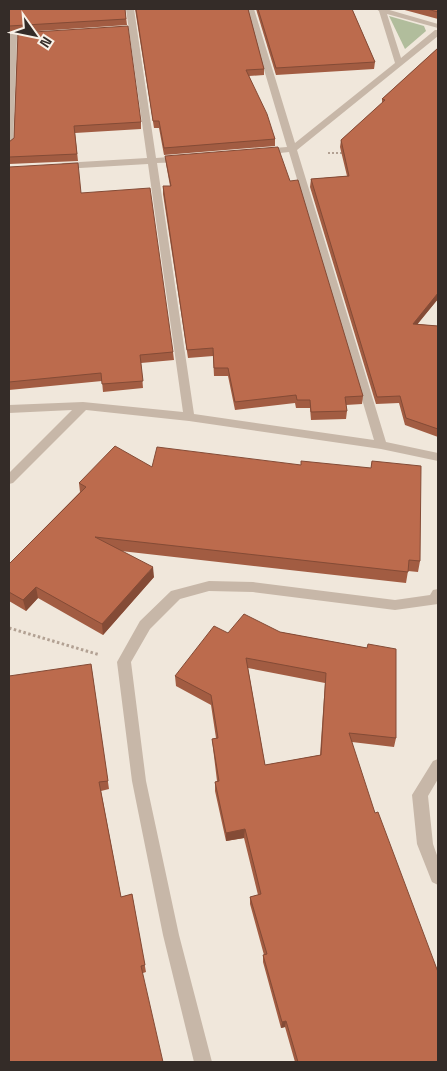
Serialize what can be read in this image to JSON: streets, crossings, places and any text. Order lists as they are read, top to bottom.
{
  "north": "bottom right"
}
